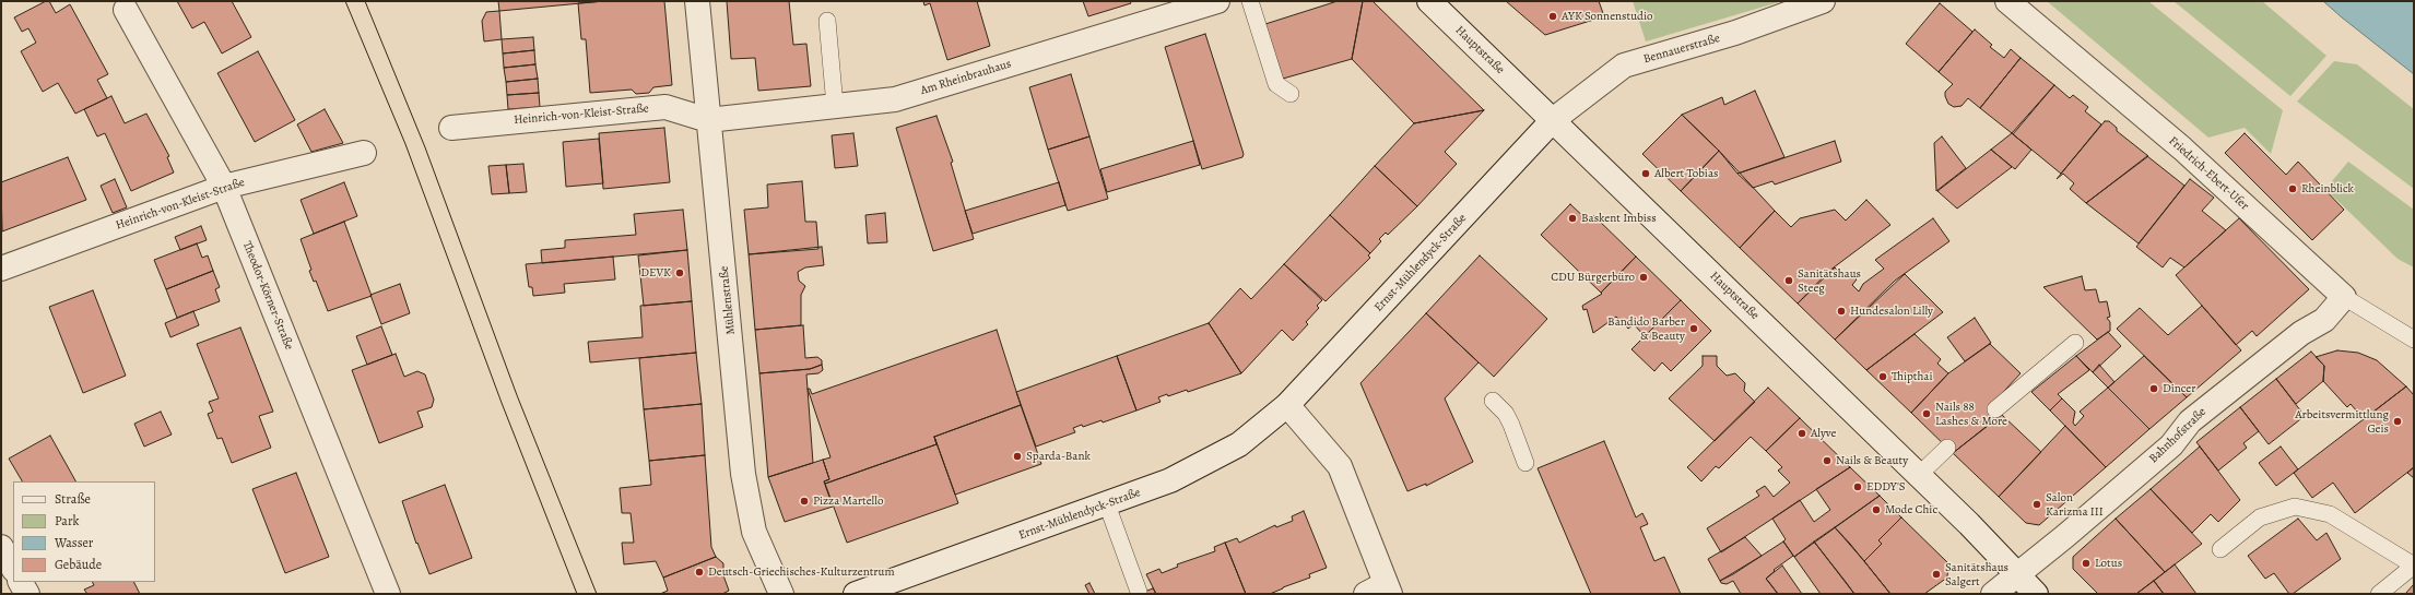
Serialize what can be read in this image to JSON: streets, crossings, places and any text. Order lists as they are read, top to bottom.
{
  "streets": {
    "street": [
      "Bennauerstraße",
      "Hauptstraße",
      "Am Rheinbrauhaus",
      "Heinrich-von-Kleist-Straße",
      "Friedrich-Ebert-Ufer",
      "Ernst-Mühlendyck-Straße",
      "Theodor-Körner-Straße",
      "Mühlenstraße",
      "Bahnhofstraße"
    ]
  },
  "crossings": [
    ["Bennauerstraße", "Hauptstraße"],
    ["Bennauerstraße", "Ernst-Mühlendyck-Straße"],
    ["Hauptstraße", "Ernst-Mühlendyck-Straße"],
    ["Hauptstraße", "Bahnhofstraße"],
    ["Am Rheinbrauhaus", "Heinrich-von-Kleist-Straße"],
    ["Am Rheinbrauhaus", "Mühlenstraße"],
    ["Heinrich-von-Kleist-Straße", "Theodor-Körner-Straße"],
    ["Heinrich-von-Kleist-Straße", "Mühlenstraße"],
    ["Friedrich-Ebert-Ufer", "Bahnhofstraße"]
  ],
  "places": [
    "AYK Sonnenstudio",
    "Albert Tobias",
    "Rheinblick",
    "Baskent Imbiss",
    "DEVK",
    "CDU Bürgerbüro",
    "Sanitätshaus Steeg",
    "Hundesalon Lilly",
    "Bandido Barber & Beauty",
    "Thipthai",
    "Dincer",
    "Nails 88 Lashes & More",
    "Arbeitsvermittlung Geis",
    "Alyve",
    "Sparda-Bank",
    "Nails & Beauty",
    "EDDY'S",
    "Pizza Martello",
    "Salon Karizma III",
    "Mode Chic",
    "Lotus",
    "Deutsch-Griechisches-Kulturzentrum",
    "Sanitätshaus Salgert"
  ],
  "legend": [
    "Straße",
    "Park",
    "Wasser",
    "Gebäude"
  ]
}
